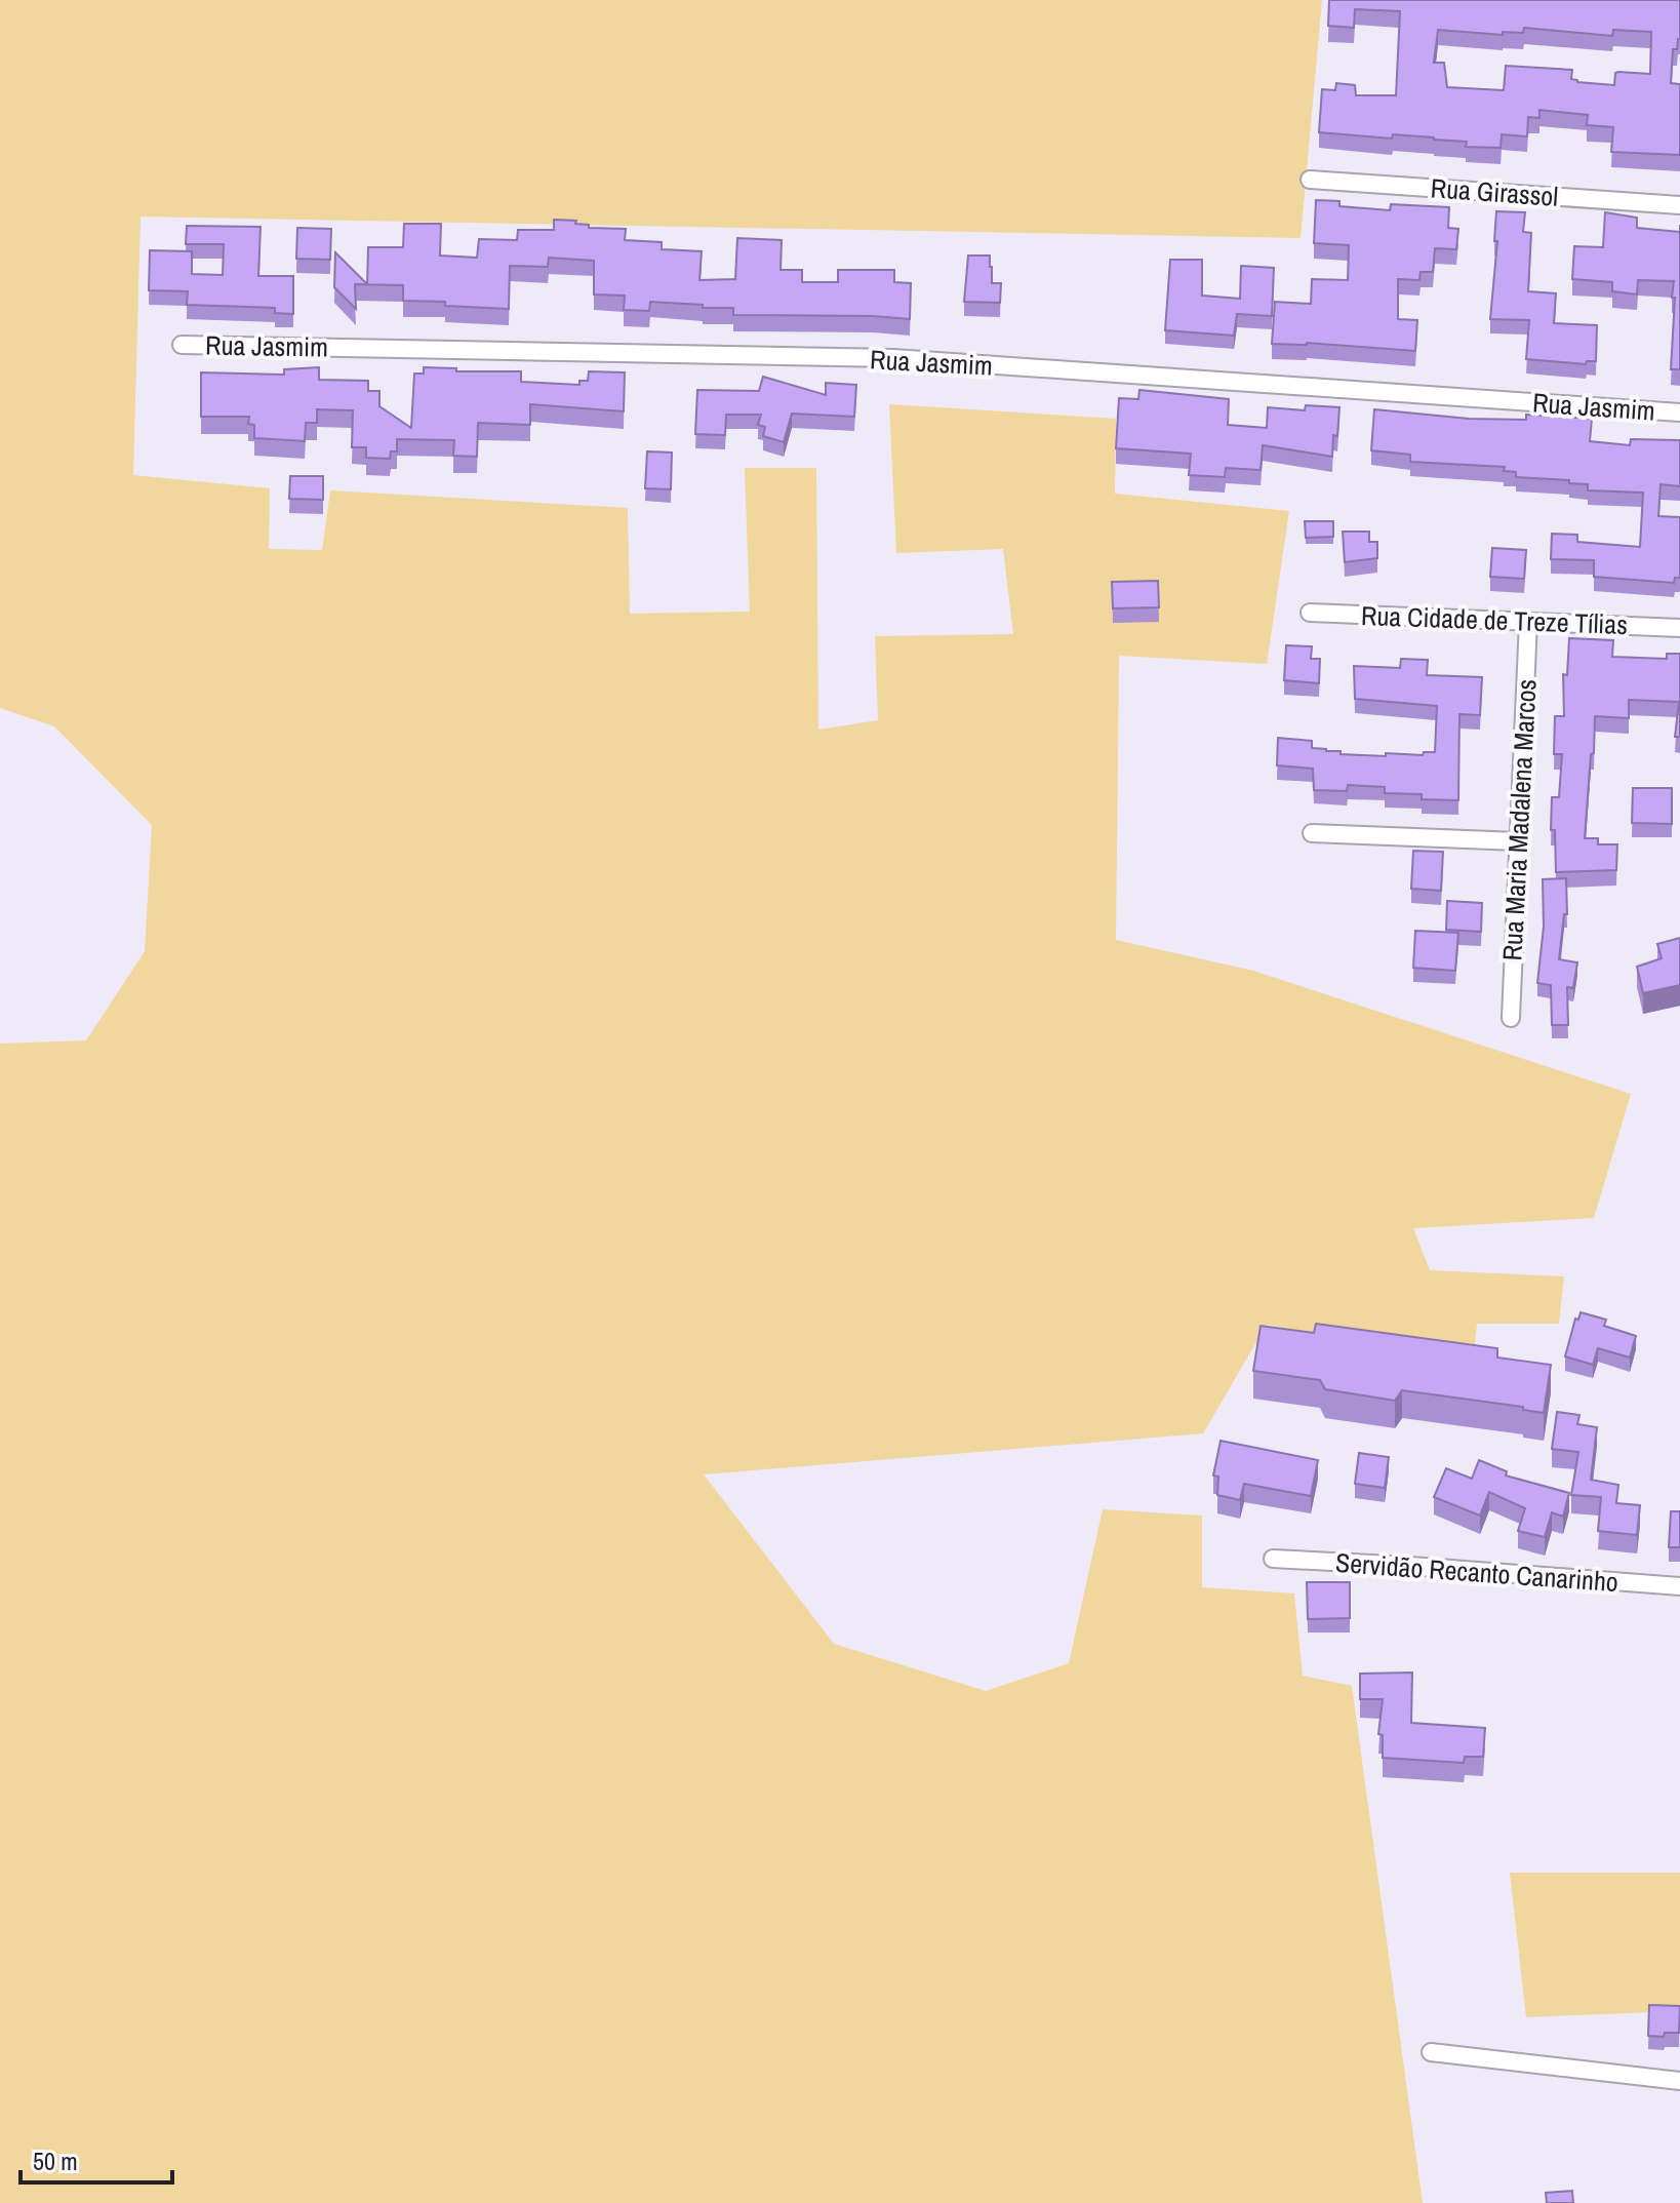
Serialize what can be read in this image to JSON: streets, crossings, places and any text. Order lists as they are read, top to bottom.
{
  "streets": {
    "street": [
      "Rua Girassol",
      "Rua Jasmim",
      "Rua Cidade de Treze Tílias",
      "Rua Maria Madalena Marcos",
      "Servidão Recanto Canarinho"
    ]
  },
  "crossings": [
    ["Rua Cidade de Treze Tílias", "Rua Maria Madalena Marcos"]
  ],
  "scale_bar": "50 m"
}
